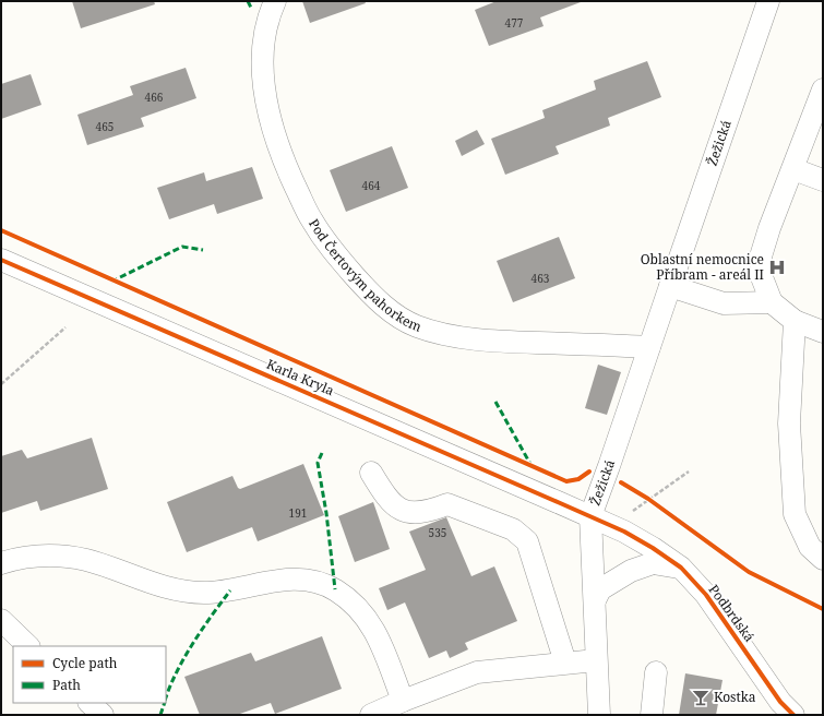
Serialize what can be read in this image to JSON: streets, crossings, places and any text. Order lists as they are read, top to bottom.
{
  "streets": {
    "street": [
      "Žežická",
      "Pod Čertovým pahorkem",
      "Karla Kryla",
      "Podbrdská"
    ]
  },
  "crossings": [
    ["Žežická", "Pod Čertovým pahorkem"],
    ["Žežická", "Karla Kryla"],
    ["Žežická", "Podbrdská"],
    ["Karla Kryla", "Podbrdská"]
  ],
  "places": {
    "hospital": ["Oblastní nemocnice Příbram - areál II"],
    "bar": ["Kostka"]
  },
  "house_numbers": [
    "477",
    "466",
    "465",
    "464",
    "463",
    "191",
    "535"
  ],
  "legend": ["Cycle path", "Path"]
}
